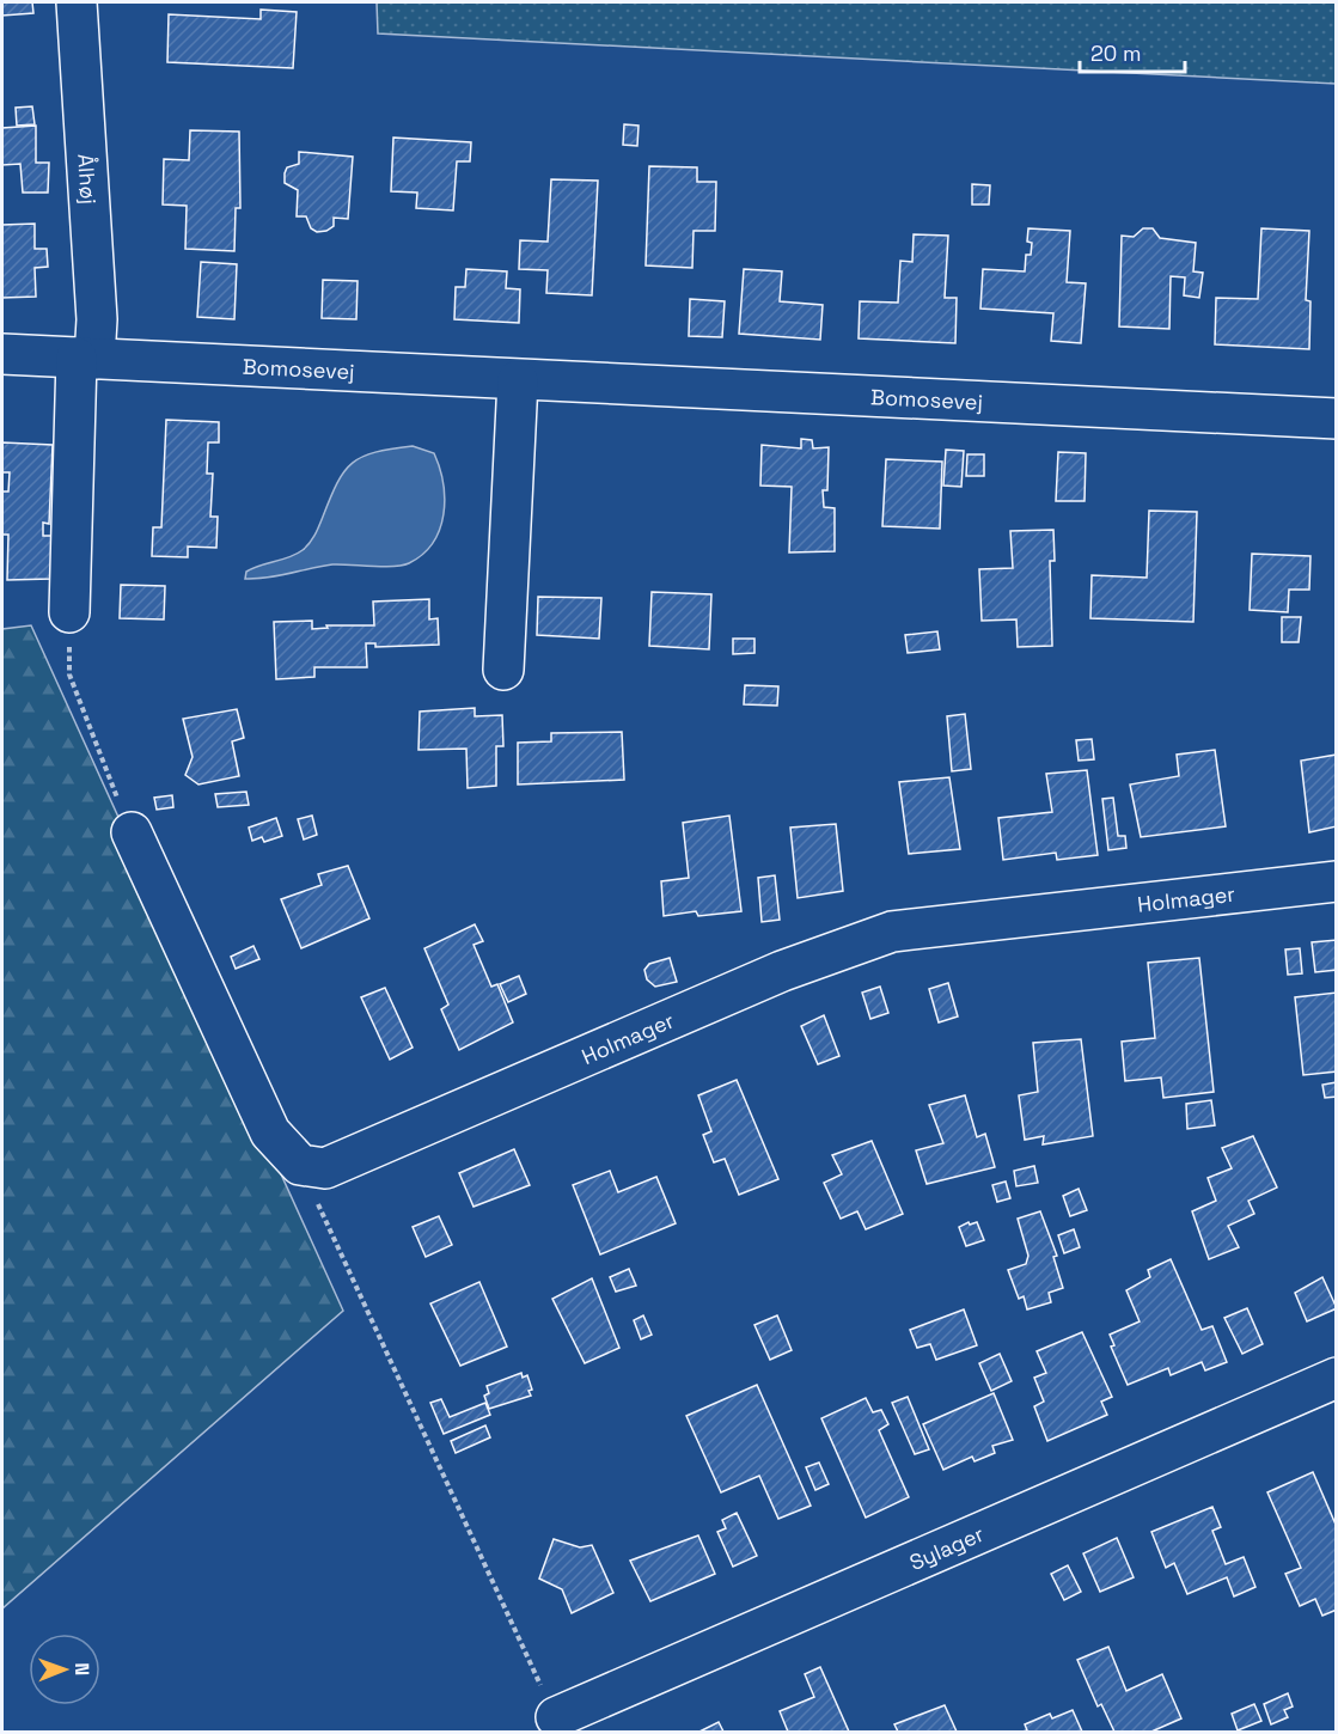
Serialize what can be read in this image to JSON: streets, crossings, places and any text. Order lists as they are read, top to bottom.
{
  "streets": {
    "street": [
      "Ålhøj",
      "Bomosevej",
      "Holmager",
      "Sylager"
    ]
  },
  "crossings": [
    ["Ålhøj", "Bomosevej"]
  ],
  "scale_bar": "20 m",
  "north": "right"
}
